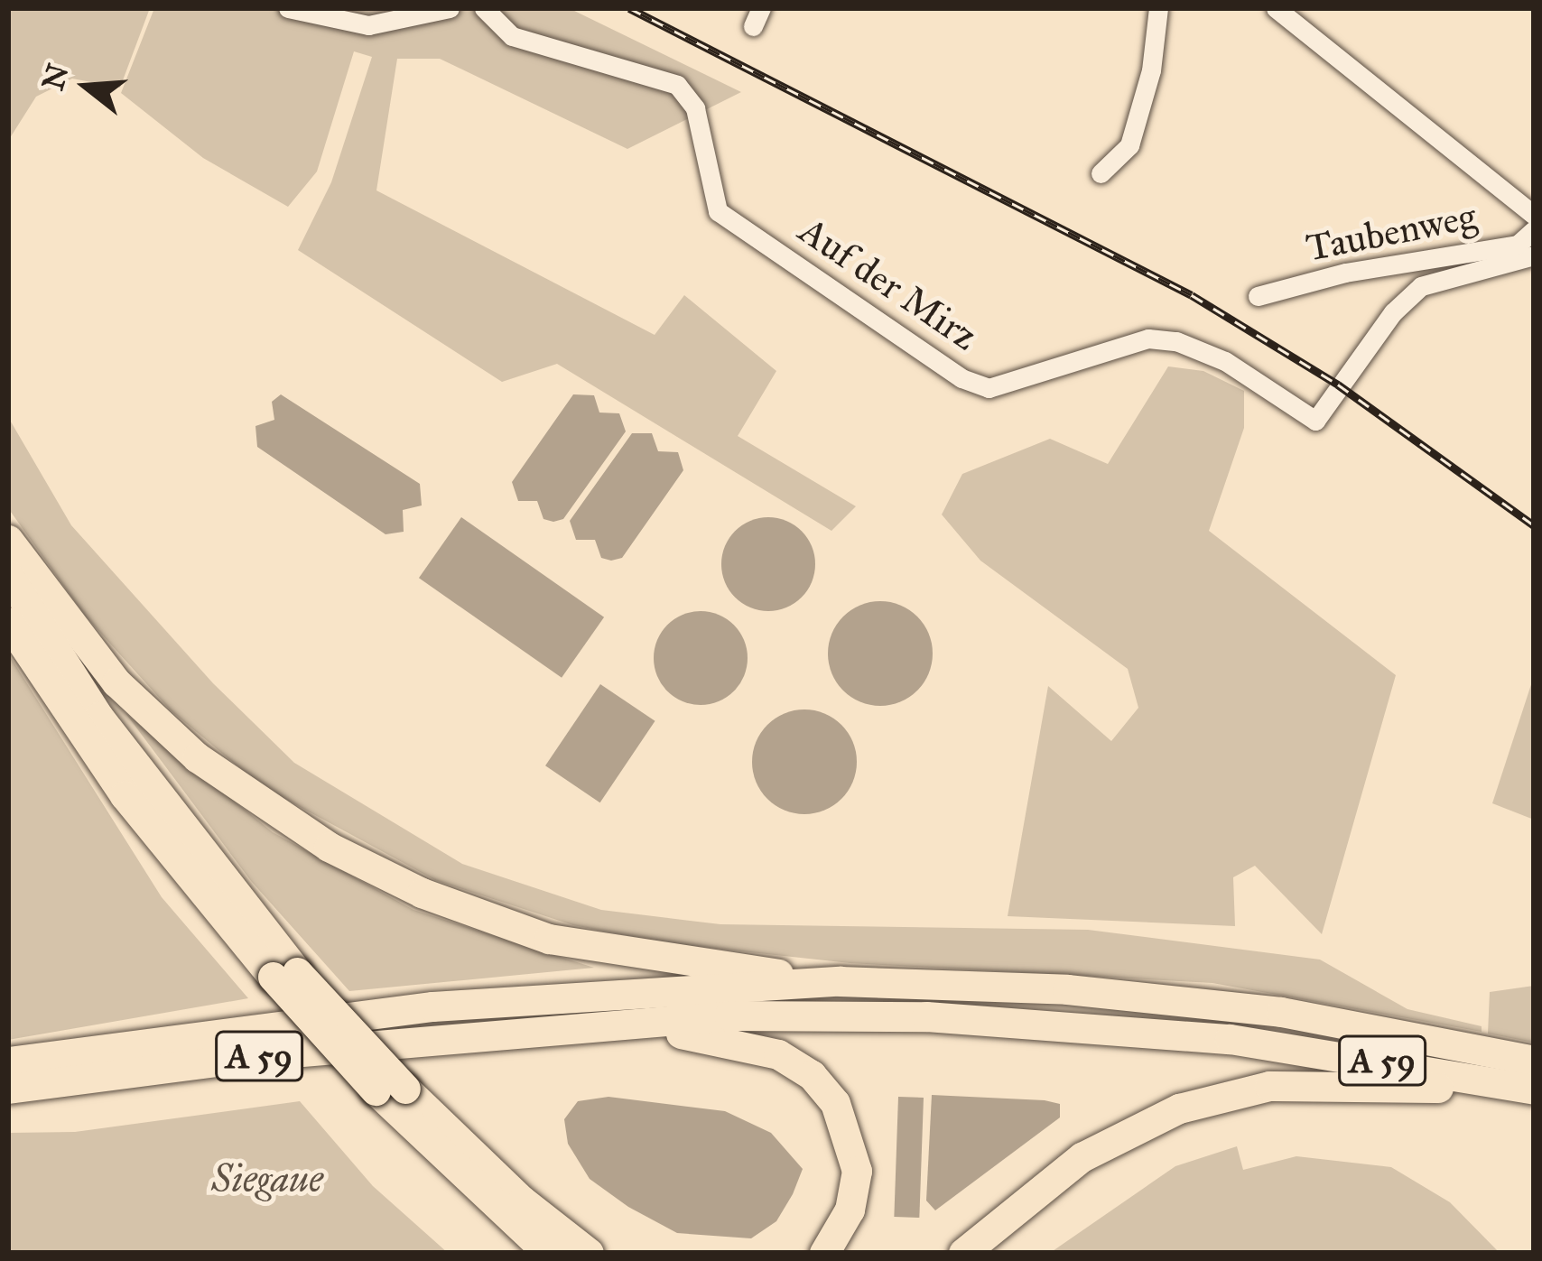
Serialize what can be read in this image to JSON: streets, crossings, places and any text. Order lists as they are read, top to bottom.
{
  "streets": {
    "highway": ["A 59"],
    "street": ["Taubenweg", "Auf der Mirz"]
  },
  "parks": ["Siegaue"],
  "north": "left"
}
